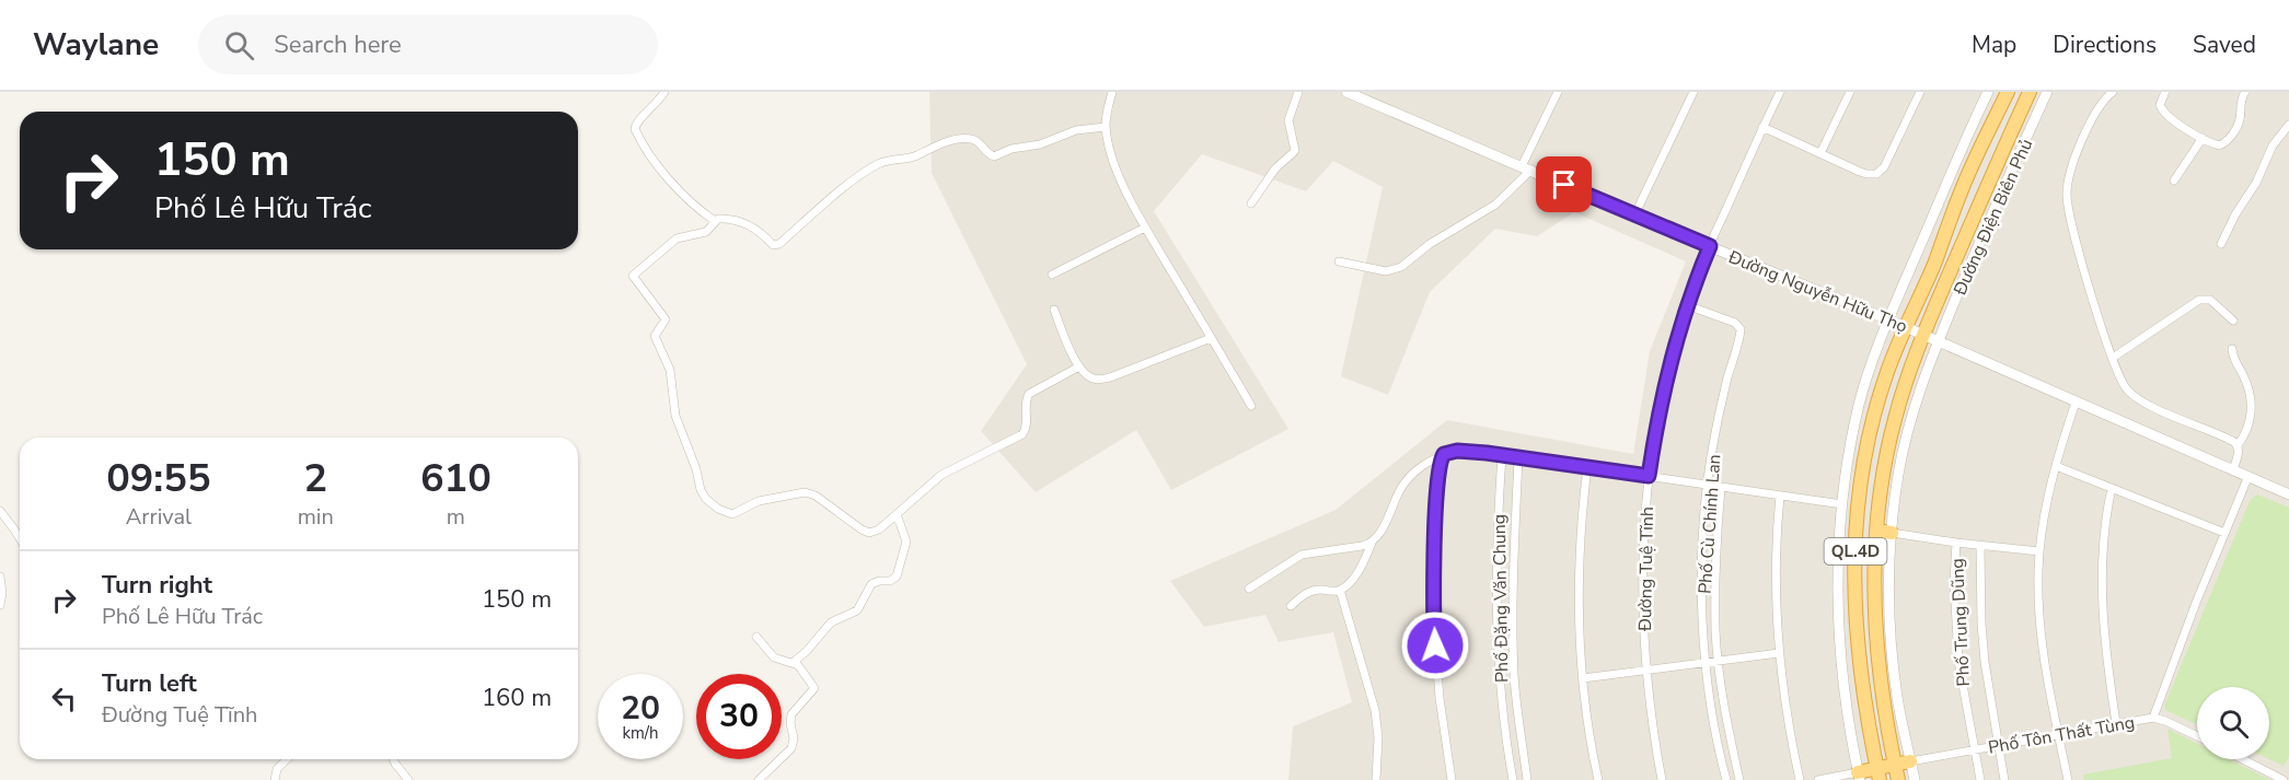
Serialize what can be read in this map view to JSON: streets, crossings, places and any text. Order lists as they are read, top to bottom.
{
  "streets": {
    "highway": ["Đường Điện Biên Phủ", "QL.4D"],
    "street": [
      "Đường Nguyễn Hữu Thọ",
      "Phố Cù Chính Lan",
      "Đường Tuệ Tĩnh",
      "Phố Đặng Văn Chung",
      "Phố Trung Dũng",
      "Phố Tôn Thất Tùng"
    ]
  },
  "crossings": [
    ["Đường Điện Biên Phủ", "Đường Nguyễn Hữu Thọ"],
    ["Đường Điện Biên Phủ", "QL.4D"],
    ["Đường Nguyễn Hữu Thọ", "QL.4D"],
    ["Đường Nguyễn Hữu Thọ", "Đường Tuệ Tĩnh"],
    ["Phố Cù Chính Lan", "Đường Tuệ Tĩnh"],
    ["QL.4D", "Phố Tôn Thất Tùng"],
    ["Phố Trung Dũng", "Phố Tôn Thất Tùng"]
  ],
  "page": {
    "header": "Waylane",
    "search": "Search here",
    "nav": ["Map", "Directions", "Saved"],
    "turn": ["150 m", "Phố Lê Hữu Trác"],
    "eta": [
      "09:55",
      "Arrival",
      "2",
      "min",
      "610",
      "m"
    ],
    "list": [
      {
        "name": "Turn right",
        "note": "Phố Lê Hữu Trác",
        "value": "150 m"
      },
      {
        "name": "Turn left",
        "note": "Đường Tuệ Tĩnh",
        "value": "160 m"
      }
    ],
    "speed": "20 km/h",
    "limit": "30"
  }
}
